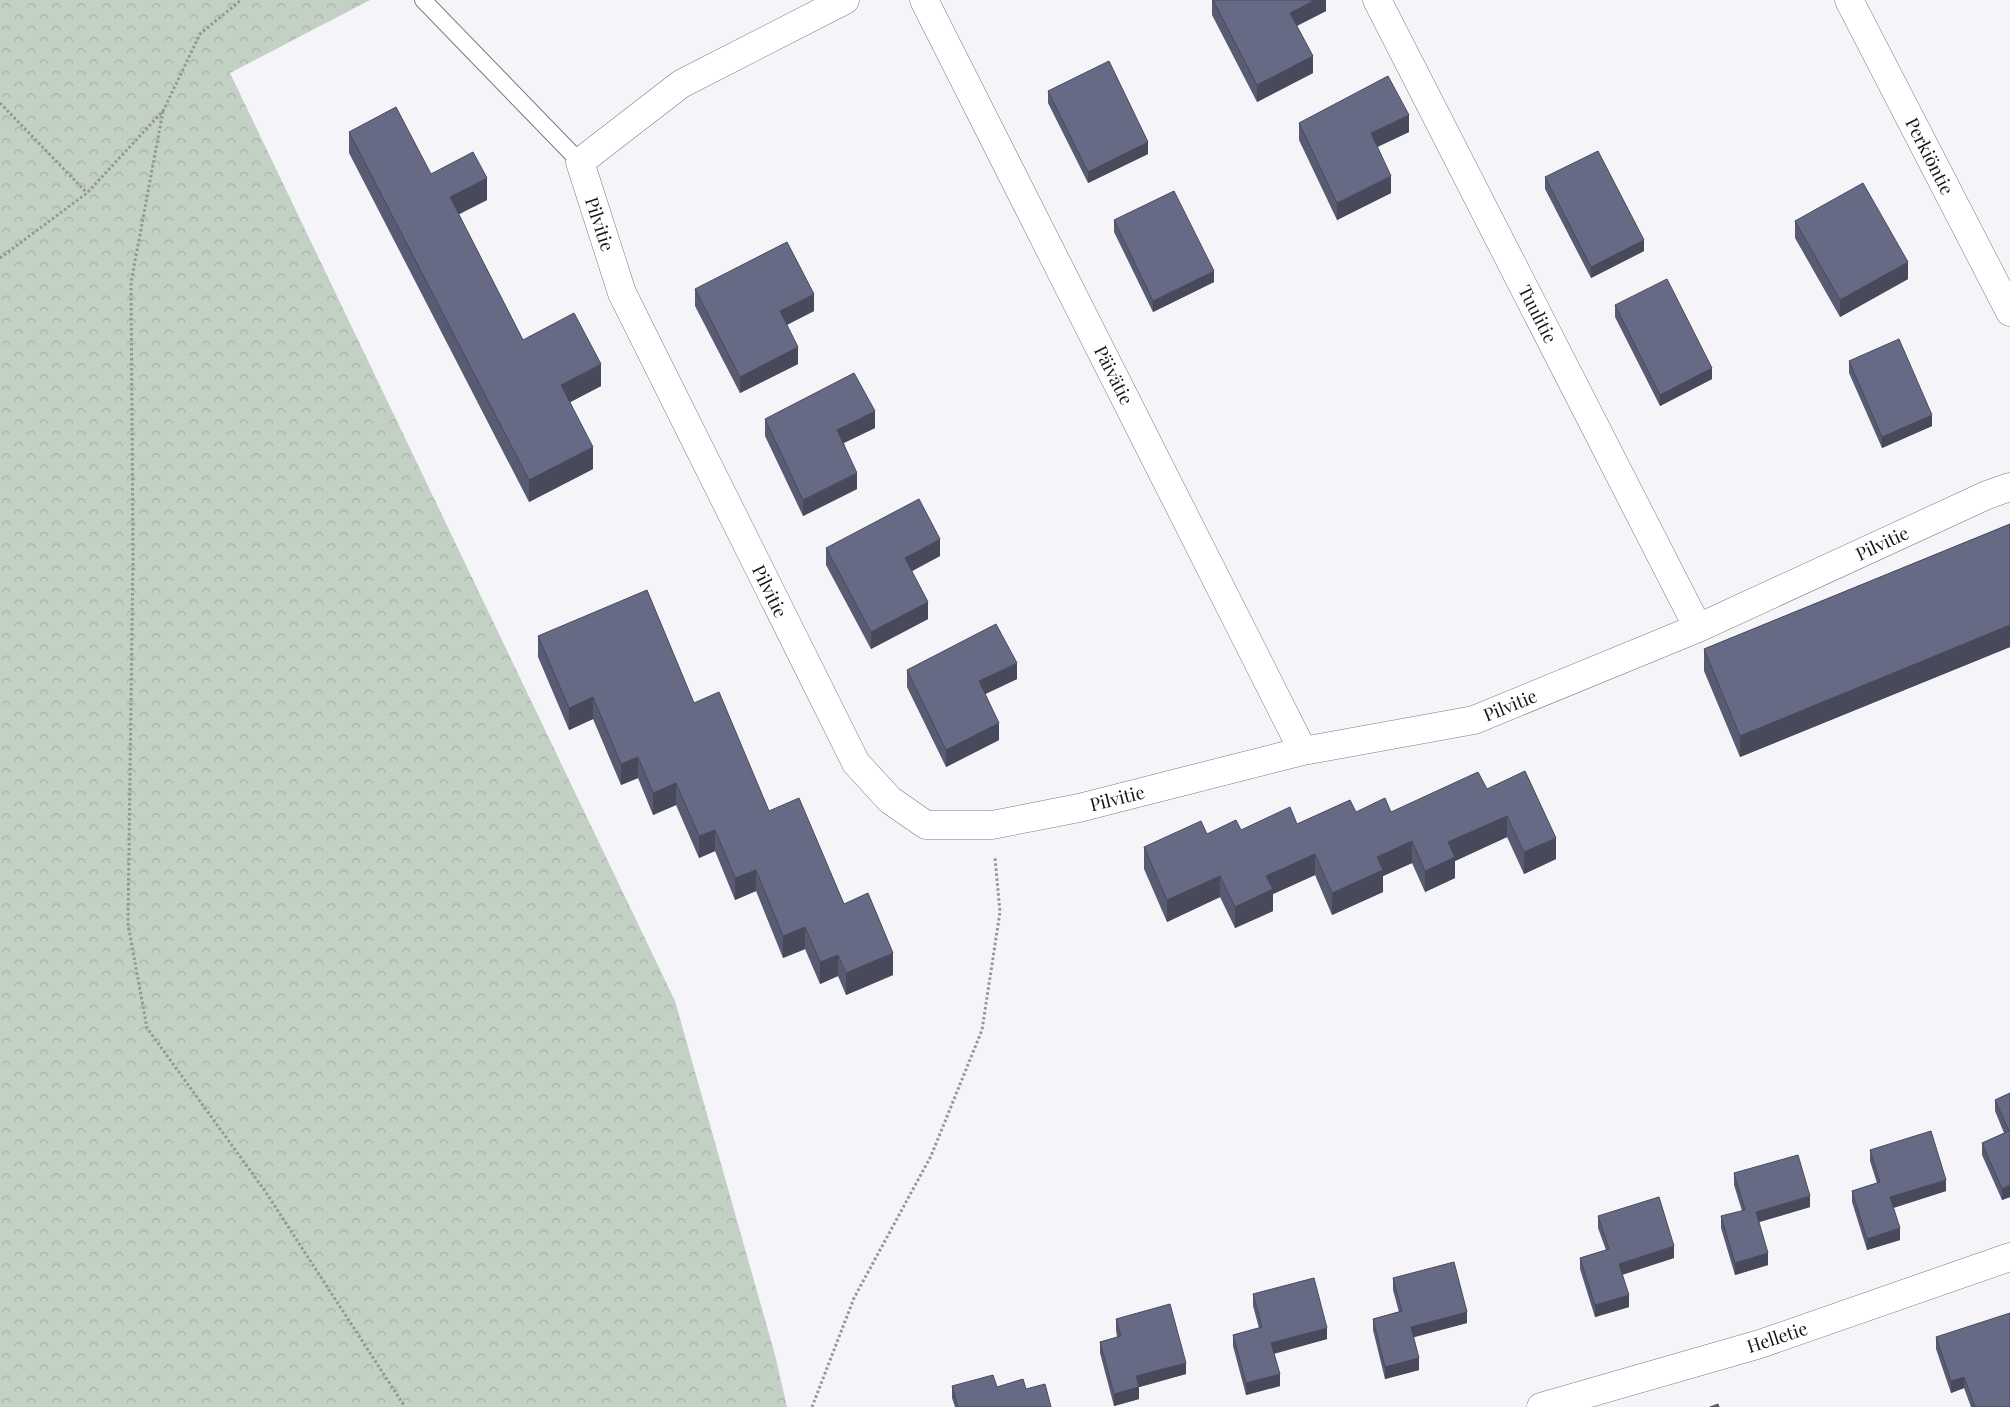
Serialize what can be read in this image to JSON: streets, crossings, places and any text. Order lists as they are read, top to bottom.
{
  "streets": {
    "street": [
      "Perkiöntie",
      "Pilvitie",
      "Tuulitie",
      "Päivätie",
      "Helletie"
    ]
  },
  "crossings": [
    ["Pilvitie", "Tuulitie"],
    ["Pilvitie", "Päivätie"]
  ]
}
